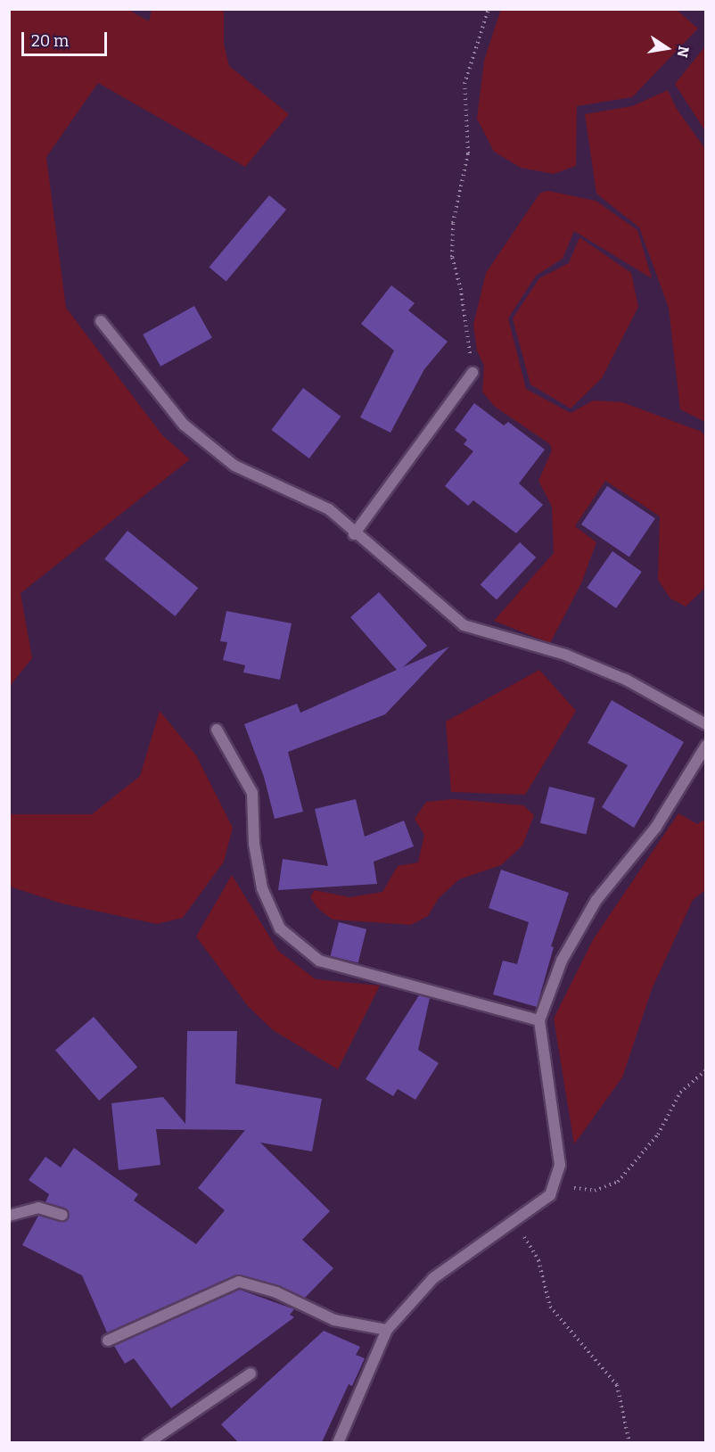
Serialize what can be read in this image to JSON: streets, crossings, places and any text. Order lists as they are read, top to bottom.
{
  "scale_bar": "20 m",
  "north": "right"
}
